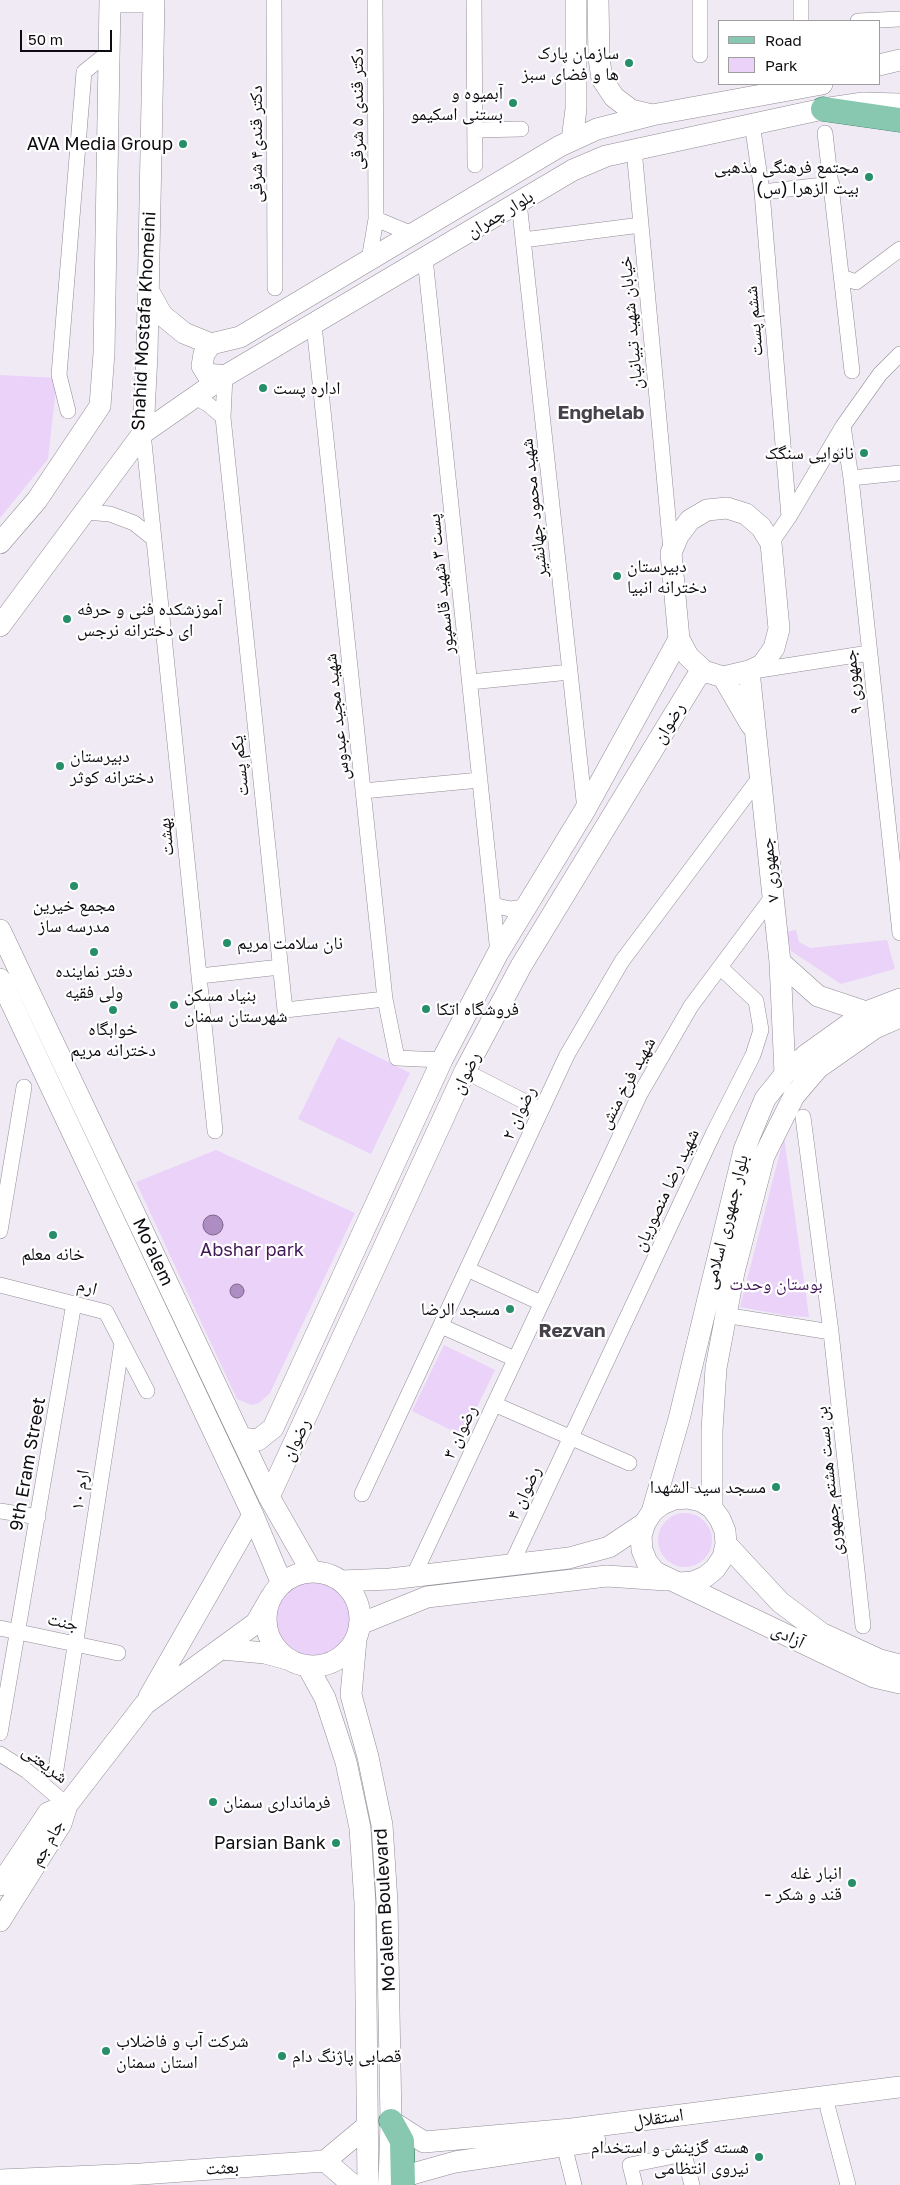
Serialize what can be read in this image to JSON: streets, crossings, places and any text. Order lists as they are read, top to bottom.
{
  "streets": {
    "street": [
      "دکتر قندی ۵ شرقی",
      "دکتر قندی۴ شرقی",
      "بلوار چمران",
      "Shahid Mostafa Khomeini",
      "ششم پست",
      "خیابان شهید تبیانیان",
      "شهید محمود جهانشیر",
      "پست ۳ شهید قاسمپور",
      "جمهوری ۹",
      "شهید مجید عبدوس",
      "رضوان",
      "یکم پست",
      "بهشت",
      "جمهوری ۷",
      "شهید فرخ منش",
      "رضوان ۲",
      "شهید رضا منصوریان",
      "بلوار جمهوری اسلامی",
      "Mo'alem",
      "ارم",
      "رضوان ۳",
      "9th Eram Street",
      "بن بست هشتم جمهوری",
      "ارم ۱۰",
      "رضوان ۴",
      "جنت",
      "آزادی",
      "شریعتی",
      "جام جم",
      "Mo'alem Boulevard",
      "استقلال",
      "بعثت"
    ]
  },
  "crossings": [
    ["دکتر قندی ۵ شرقی", "بلوار چمران"],
    ["بلوار چمران", "Shahid Mostafa Khomeini"],
    ["بلوار چمران", "ششم پست"],
    ["بلوار چمران", "خیابان شهید تبیانیان"],
    ["بلوار چمران", "شهید محمود جهانشیر"],
    ["بلوار چمران", "پست ۳ شهید قاسمپور"],
    ["بلوار چمران", "شهید مجید عبدوس"],
    ["بلوار چمران", "یکم پست"],
    ["بلوار چمران", "بهشت"],
    ["Shahid Mostafa Khomeini", "بهشت"],
    ["خیابان شهید تبیانیان", "رضوان"],
    ["خیابان شهید تبیانیان", "جمهوری ۷"],
    ["شهید محمود جهانشیر", "رضوان"],
    ["پست ۳ شهید قاسمپور", "رضوان"],
    ["شهید مجید عبدوس", "رضوان"],
    ["شهید مجید عبدوس", "یکم پست"],
    ["رضوان", "جمهوری ۷"],
    ["رضوان", "Mo'alem"],
    ["جمهوری ۷", "شهید فرخ منش"],
    ["جمهوری ۷", "رضوان ۲"],
    ["جمهوری ۷", "بلوار جمهوری اسلامی"],
    ["شهید فرخ منش", "شهید رضا منصوریان"],
    ["شهید فرخ منش", "رضوان ۳"],
    ["شهید رضا منصوریان", "رضوان ۴"],
    ["بلوار جمهوری اسلامی", "آزادی"],
    ["Mo'alem", "Mo'alem Boulevard"],
    ["ارم", "9th Eram Street"],
    ["ارم", "ارم ۱۰"],
    ["9th Eram Street", "جنت"],
    ["ارم ۱۰", "جنت"],
    ["شریعتی", "جام جم"]
  ],
  "districts": ["Enghelab", "Rezvan"],
  "parks": ["Abshar park", "بوستان وحدت"],
  "places": [
    "سازمان پارک ها و فضای سبز",
    "آبمیوه و بستنی اسکیمو",
    "AVA Media Group",
    "مجتمع فرهنگی مذهبی بیت الزهرا (س)",
    "اداره پست",
    "نانوایی سنگک",
    "دبیرستان دخترانه انبیا",
    "آموزشکده فنی و حرفه ای دخترانه نرجس",
    "دبیرستان دخترانه کوثر",
    "مجمع خیرین مدرسه ساز",
    "نان سلامت مریم",
    "دفتر نماینده ولی فقیه",
    "بنیاد مسکن شهرستان سمنان",
    "فروشگاه اتکا",
    "خوابگاه دخترانه مریم",
    "خانه معلم",
    "مسجد الرضا",
    "مسجد سید الشهدا",
    "فرمانداری سمنان",
    "Parsian Bank",
    "انبار غله - قند و شکر",
    "شرکت آب و فاضلاب استان سمنان",
    "قصابی پاژنگ دام",
    "هسته گزینش و استخدام نیروی انتظامی"
  ],
  "legend": ["Road", "Park"],
  "scale_bar": "50 m"
}
